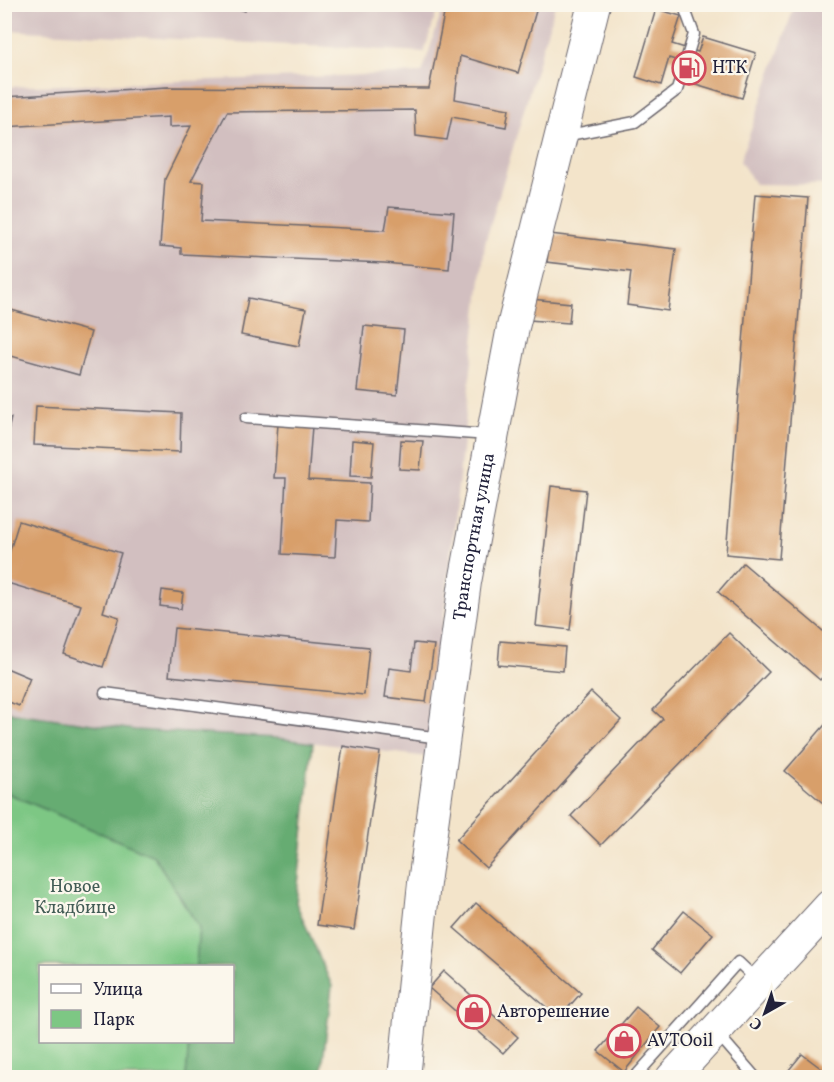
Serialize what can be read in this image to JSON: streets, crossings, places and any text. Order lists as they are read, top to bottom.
{
  "streets": {
    "main road": ["Транспортная улица"]
  },
  "parks": ["Новое Кладбице"],
  "places": {
    "fuel station": ["НТК"],
    "shop": ["Авторешение", "AVTOoil"]
  },
  "legend": ["Улица", "Парк"],
  "north": "bottom left"
}
